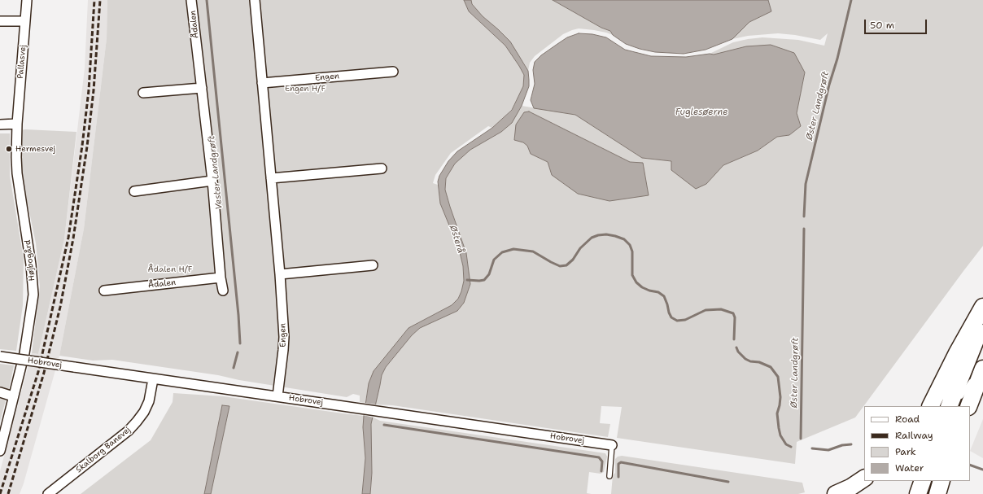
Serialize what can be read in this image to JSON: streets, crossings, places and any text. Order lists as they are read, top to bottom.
{
  "streets": {
    "street": [
      "Ådalen",
      "Pallasvej",
      "Engen",
      "Højbogård",
      "Hobrovej",
      "Skalborg Banevej"
    ]
  },
  "crossings": [
    ["Pallasvej", "Højbogård"],
    ["Engen", "Hobrovej"],
    ["Hobrovej", "Skalborg Banevej"]
  ],
  "water": [
    "Øster Landgrøft",
    "Fuglesøerne",
    "Vester Landgrøft",
    "Østerå"
  ],
  "parks": ["Engen H/F", "Ådalen H/F"],
  "places": ["Hermesvej"],
  "legend": [
    "Road",
    "Railway",
    "Park",
    "Water"
  ],
  "scale_bar": "50 m"
}
